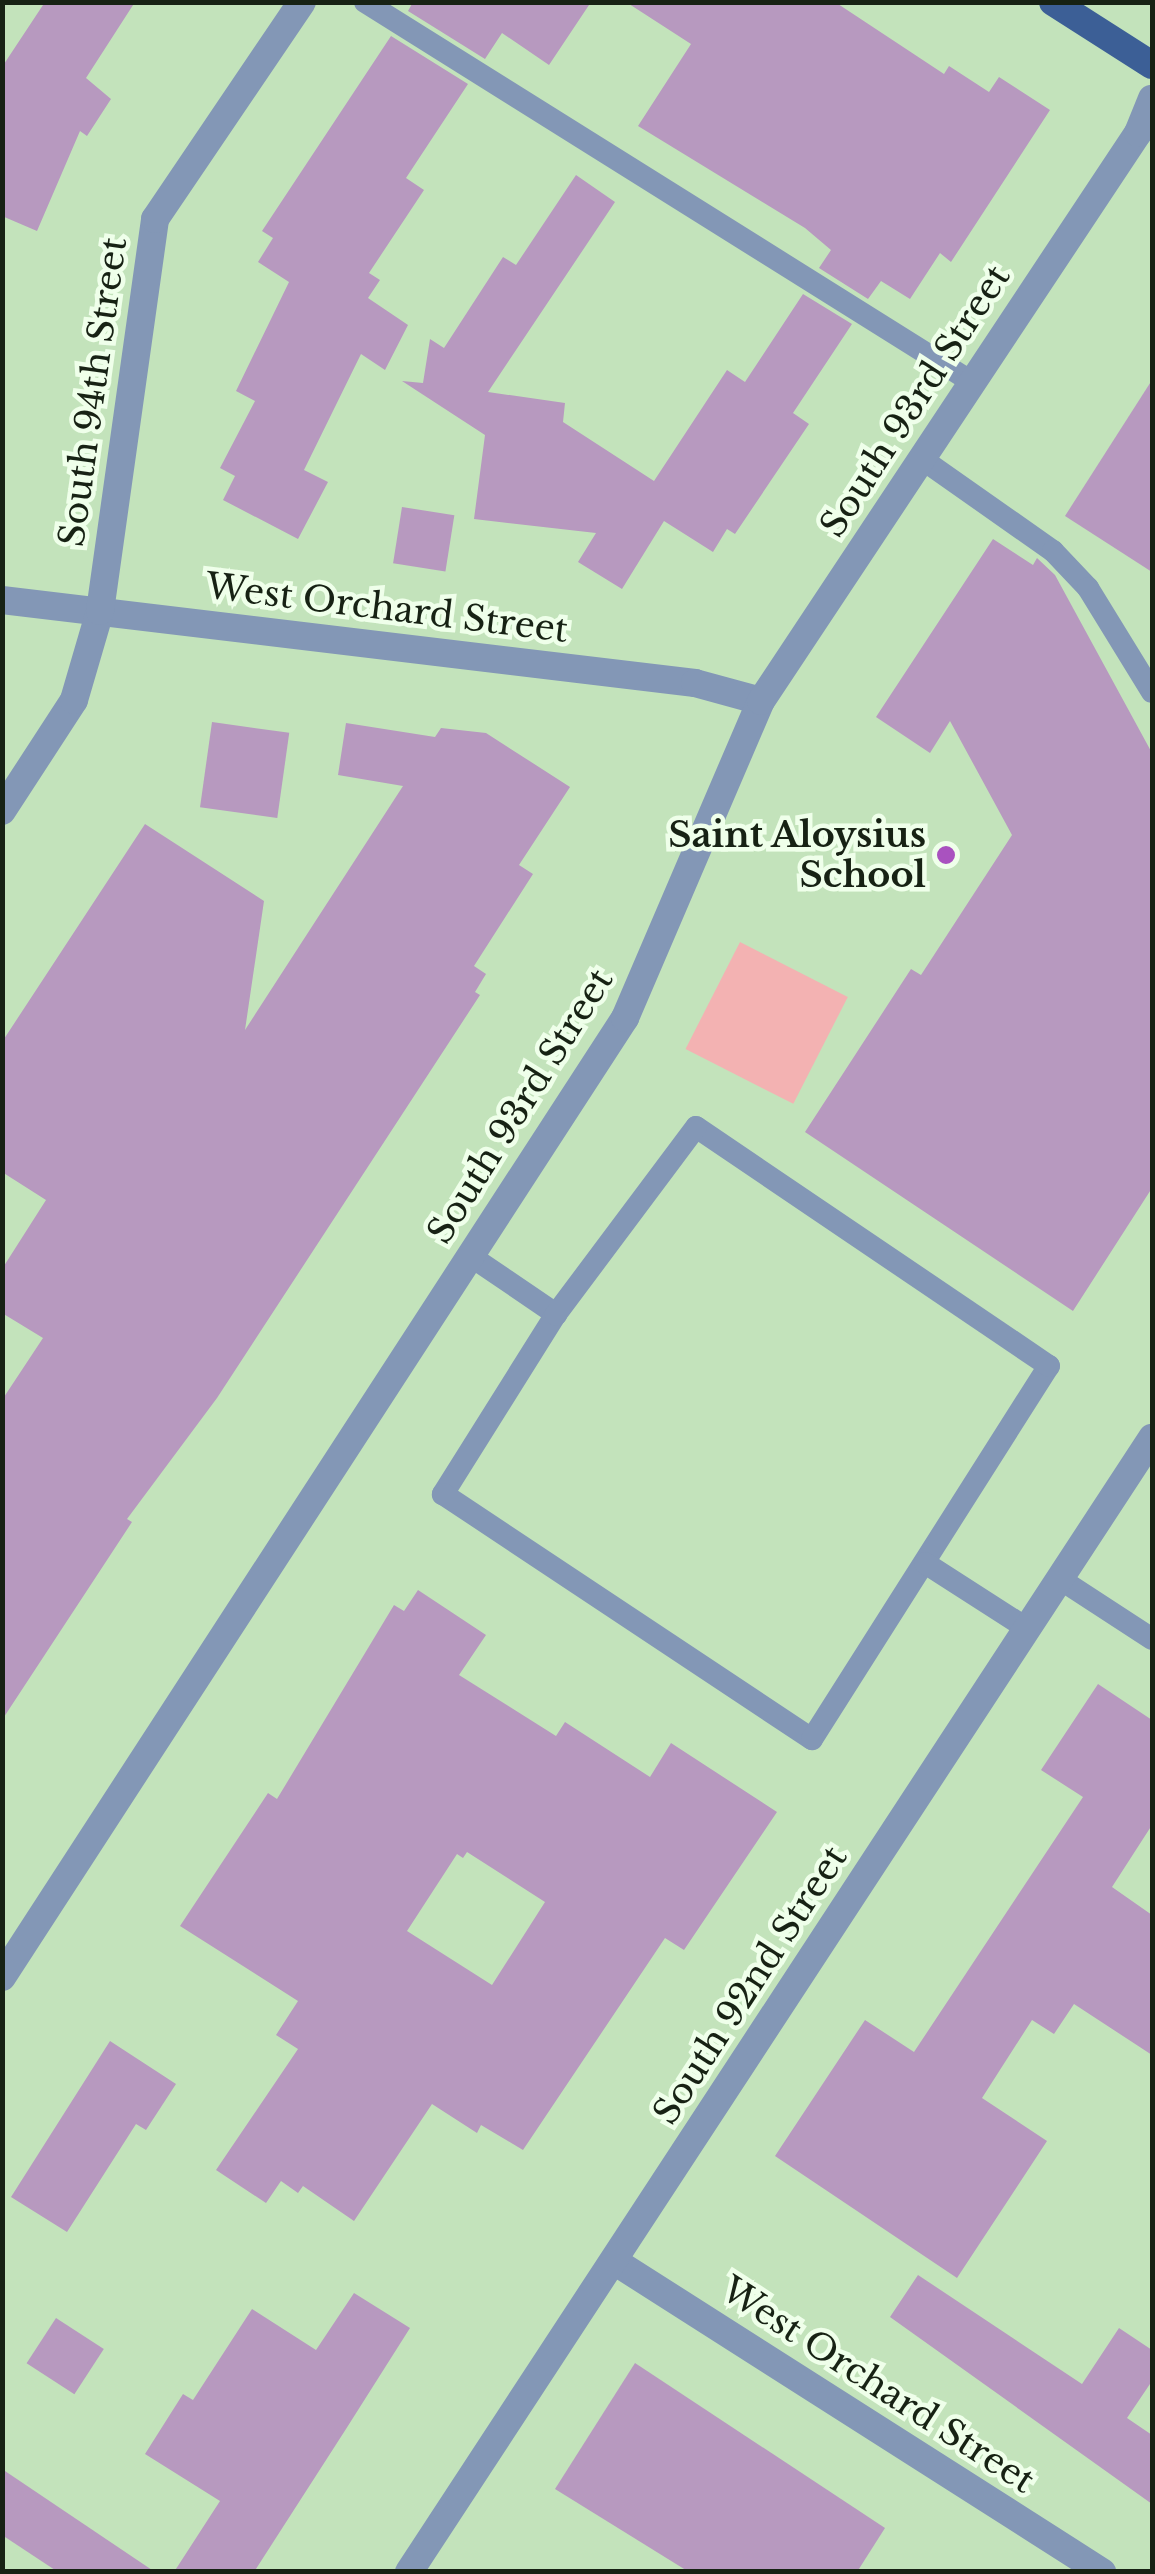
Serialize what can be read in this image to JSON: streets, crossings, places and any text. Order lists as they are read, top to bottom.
{
  "streets": {
    "street": [
      "South 94th Street",
      "South 93rd Street",
      "West Orchard Street",
      "South 92nd Street"
    ]
  },
  "crossings": [
    ["South 94th Street", "West Orchard Street"],
    ["South 93rd Street", "West Orchard Street"],
    ["West Orchard Street", "South 92nd Street"]
  ],
  "places": ["Saint Aloysius School"]
}
